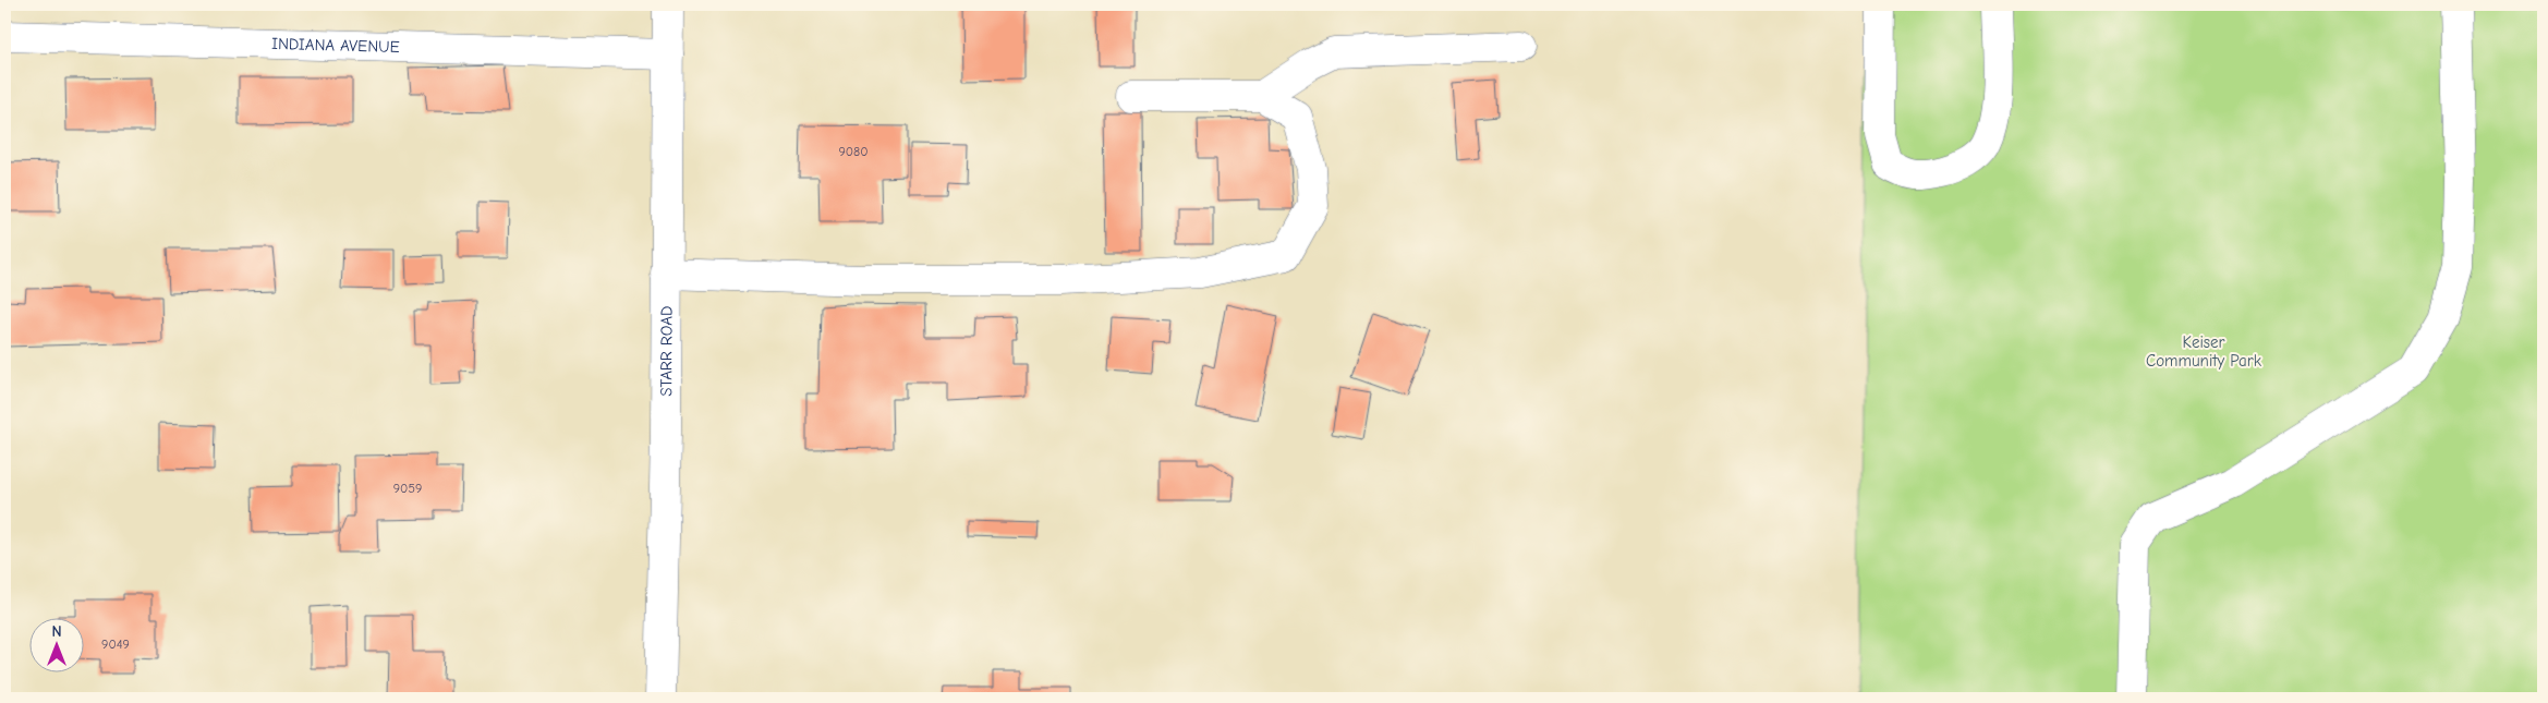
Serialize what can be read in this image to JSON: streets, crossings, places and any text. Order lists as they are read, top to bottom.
{
  "streets": {
    "street": ["INDIANA AVENUE", "STARR ROAD"]
  },
  "crossings": [
    ["INDIANA AVENUE", "STARR ROAD"]
  ],
  "parks": ["Keiser Community Park"],
  "house_numbers": ["9080", "9059", "9049"],
  "north": "top"
}
